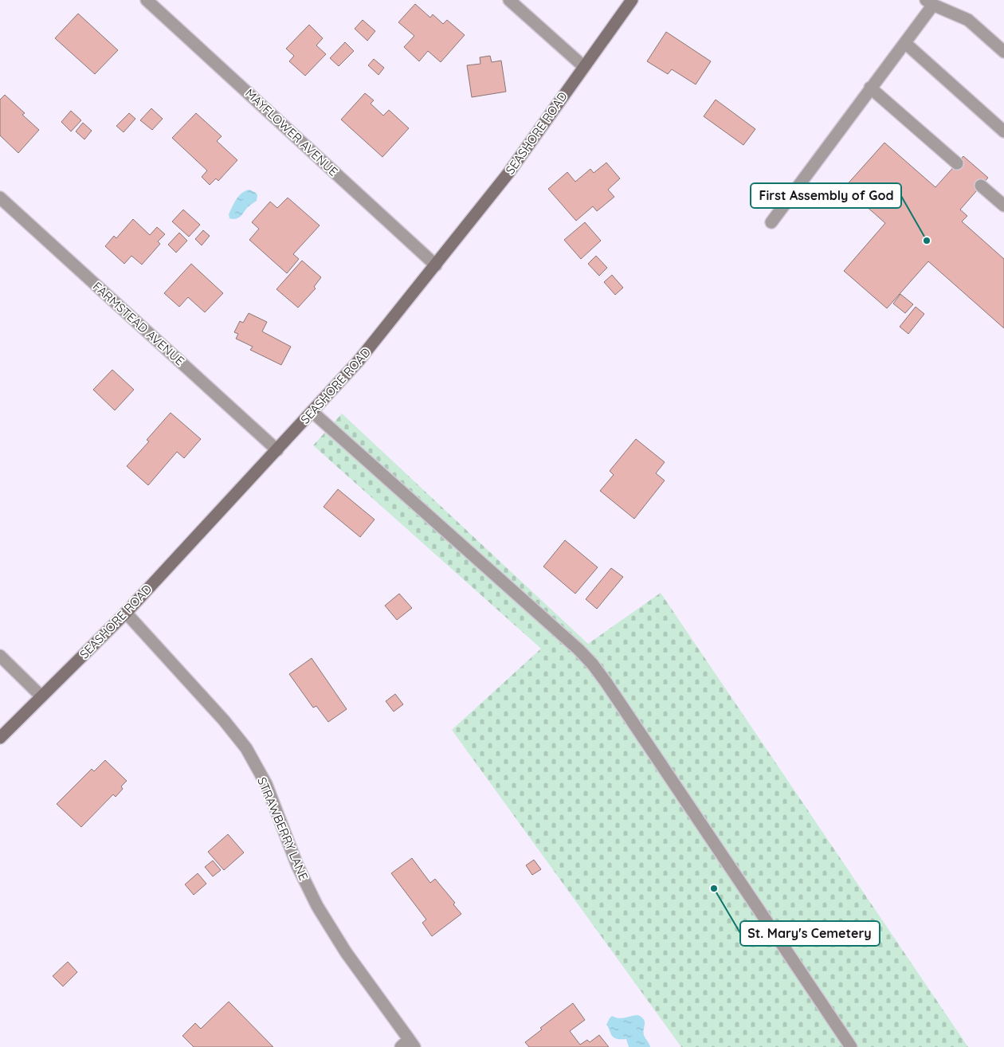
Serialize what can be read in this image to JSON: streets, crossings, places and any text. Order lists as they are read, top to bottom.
{
  "streets": {
    "main road": ["SEASHORE ROAD"],
    "street": ["MAYFLOWER AVENUE", "FARMSTEAD AVENUE", "STRAWBERRY LANE"]
  },
  "crossings": [
    ["MAYFLOWER AVENUE", "SEASHORE ROAD"],
    ["SEASHORE ROAD", "FARMSTEAD AVENUE"],
    ["SEASHORE ROAD", "STRAWBERRY LANE"]
  ],
  "places": ["First Assembly of God", "St. Mary's Cemetery"]
}
